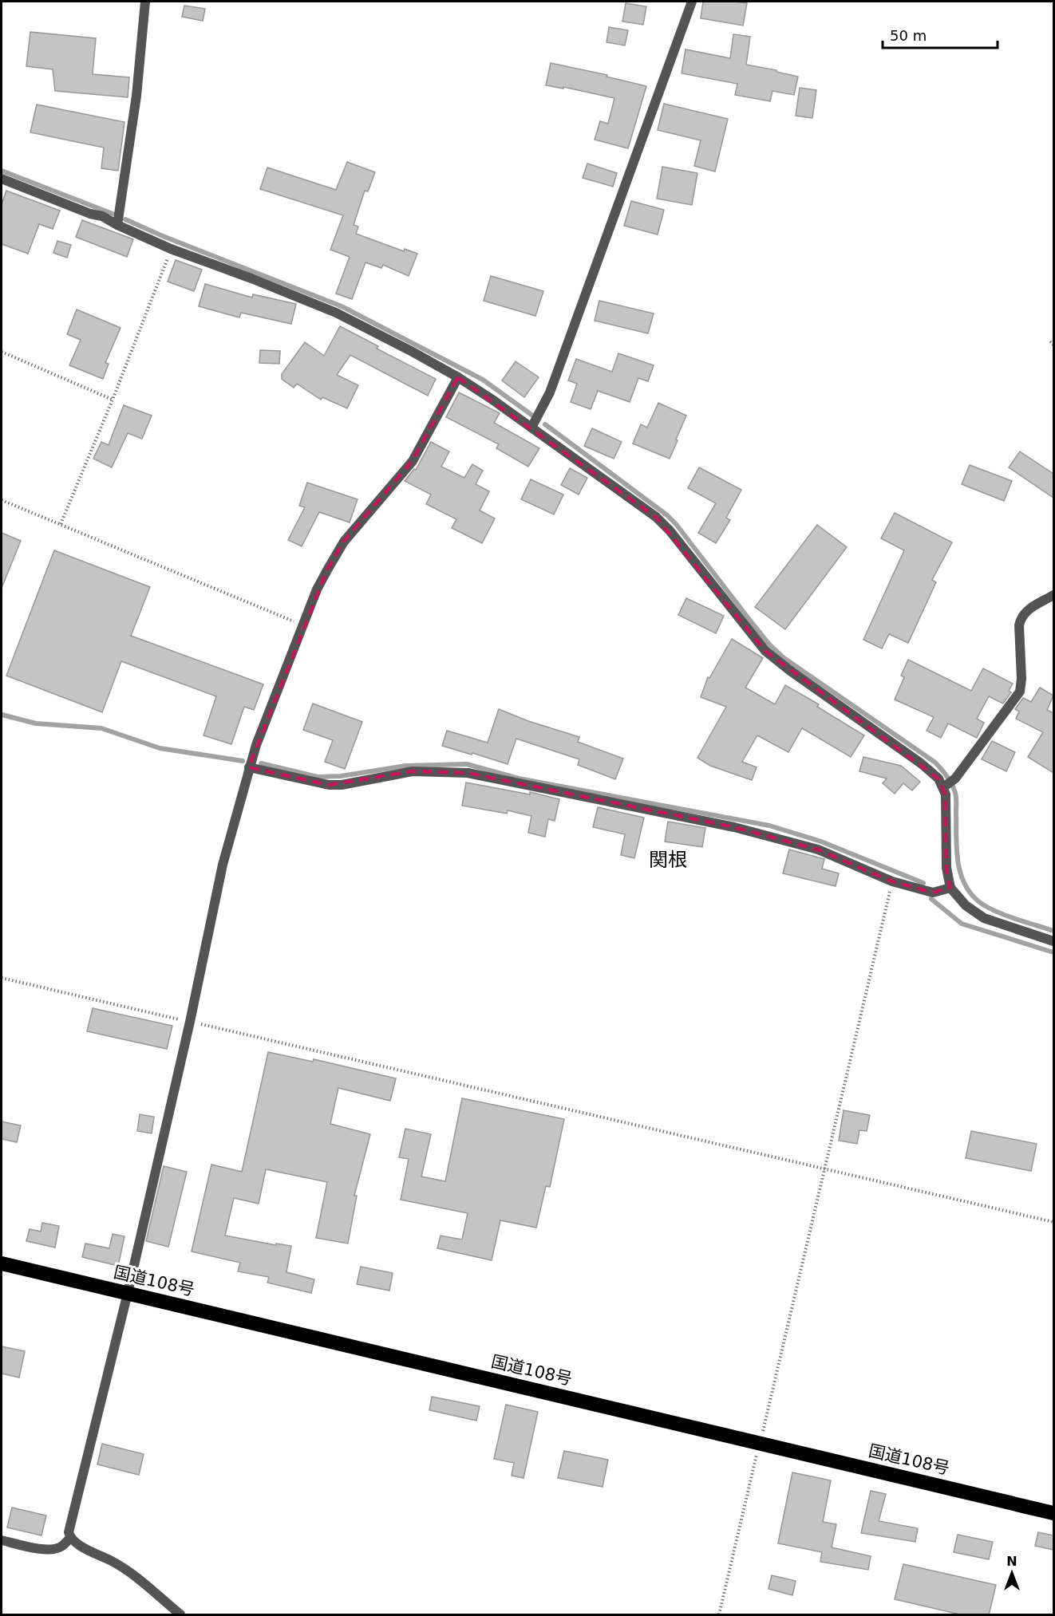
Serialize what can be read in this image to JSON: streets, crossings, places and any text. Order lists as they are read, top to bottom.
{
  "streets": {
    "highway": ["国道108号"]
  },
  "districts": ["関根"],
  "scale_bar": "50 m",
  "north": "top"
}
